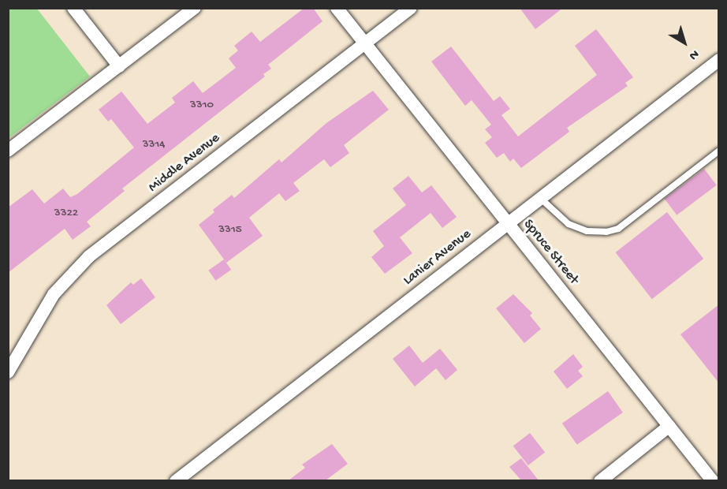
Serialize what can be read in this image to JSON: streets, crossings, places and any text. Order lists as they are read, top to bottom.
{
  "streets": {
    "street": ["Middle Avenue", "Spruce Street", "Lanier Avenue"]
  },
  "crossings": [
    ["Middle Avenue", "Spruce Street"],
    ["Spruce Street", "Lanier Avenue"]
  ],
  "house_numbers": [
    "3310",
    "3314",
    "3322",
    "3315"
  ],
  "north": "bottom right"
}
